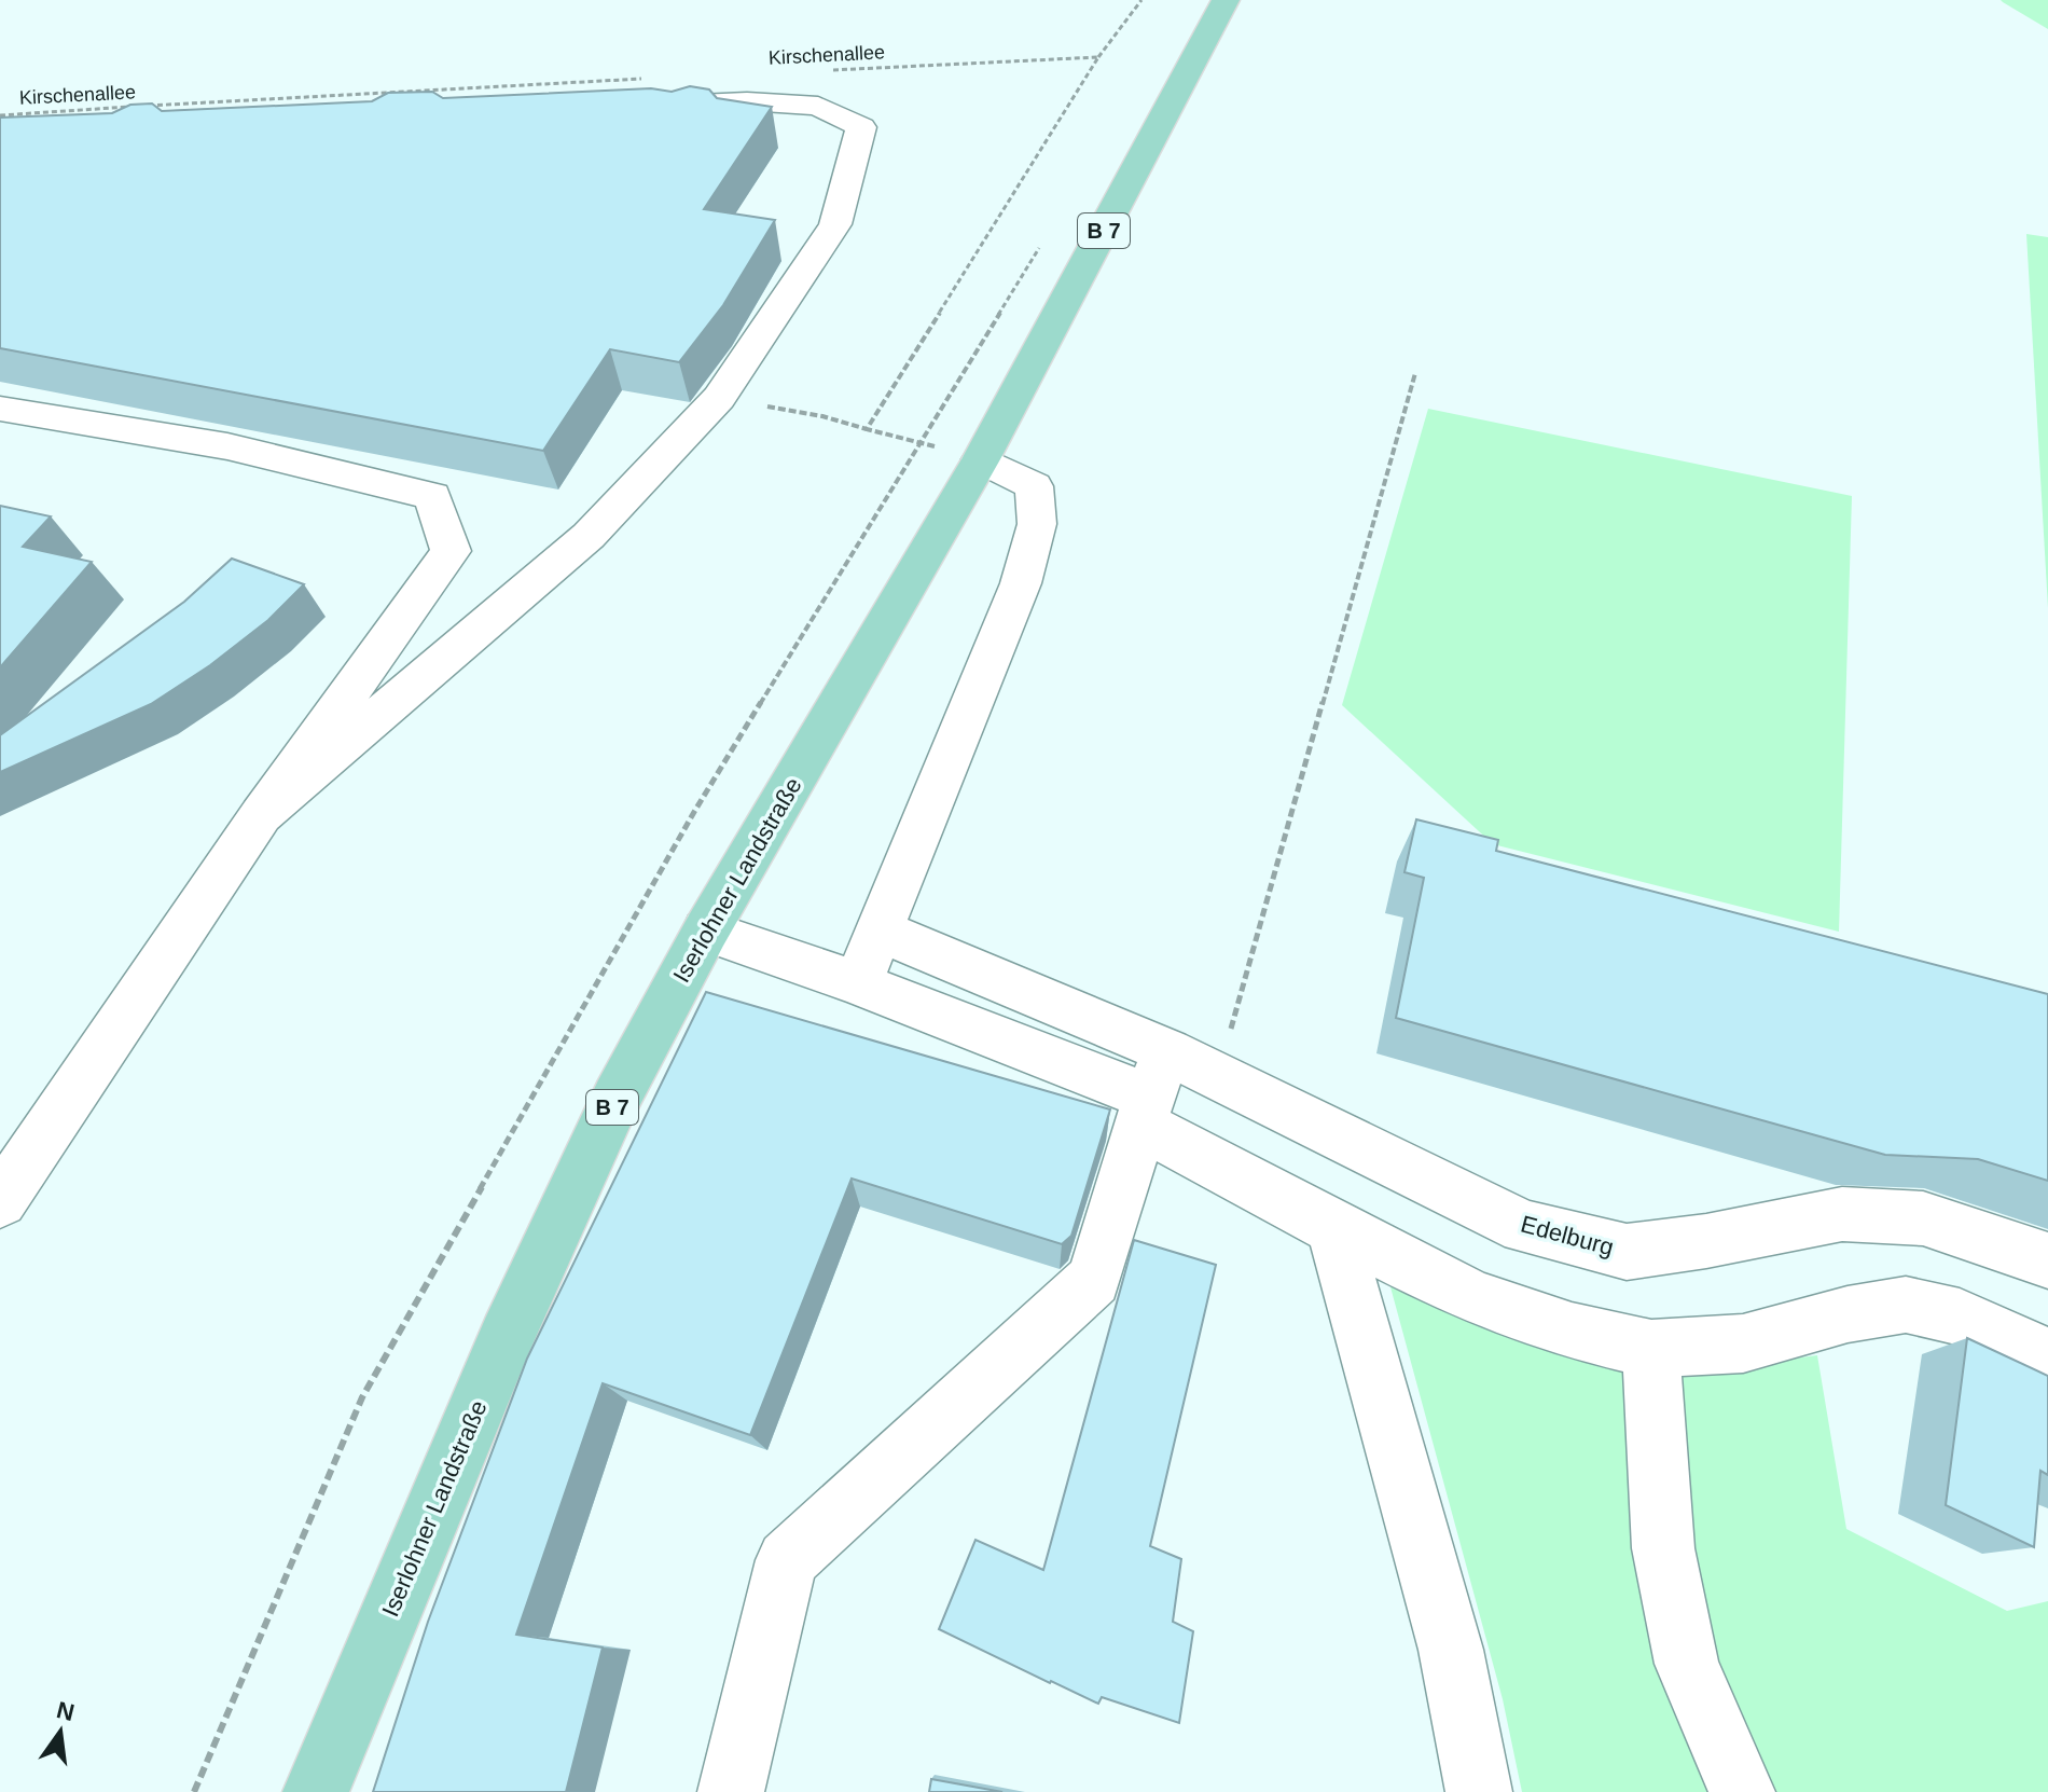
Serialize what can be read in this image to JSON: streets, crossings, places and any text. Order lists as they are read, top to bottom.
{
  "streets": {
    "main road": ["B 7", "Iserlohner Landstraße"],
    "street": ["Edelburg"],
    "path": ["Kirschenallee"]
  },
  "crossings": [
    ["Iserlohner Landstraße", "Edelburg"]
  ],
  "north": "top"
}
